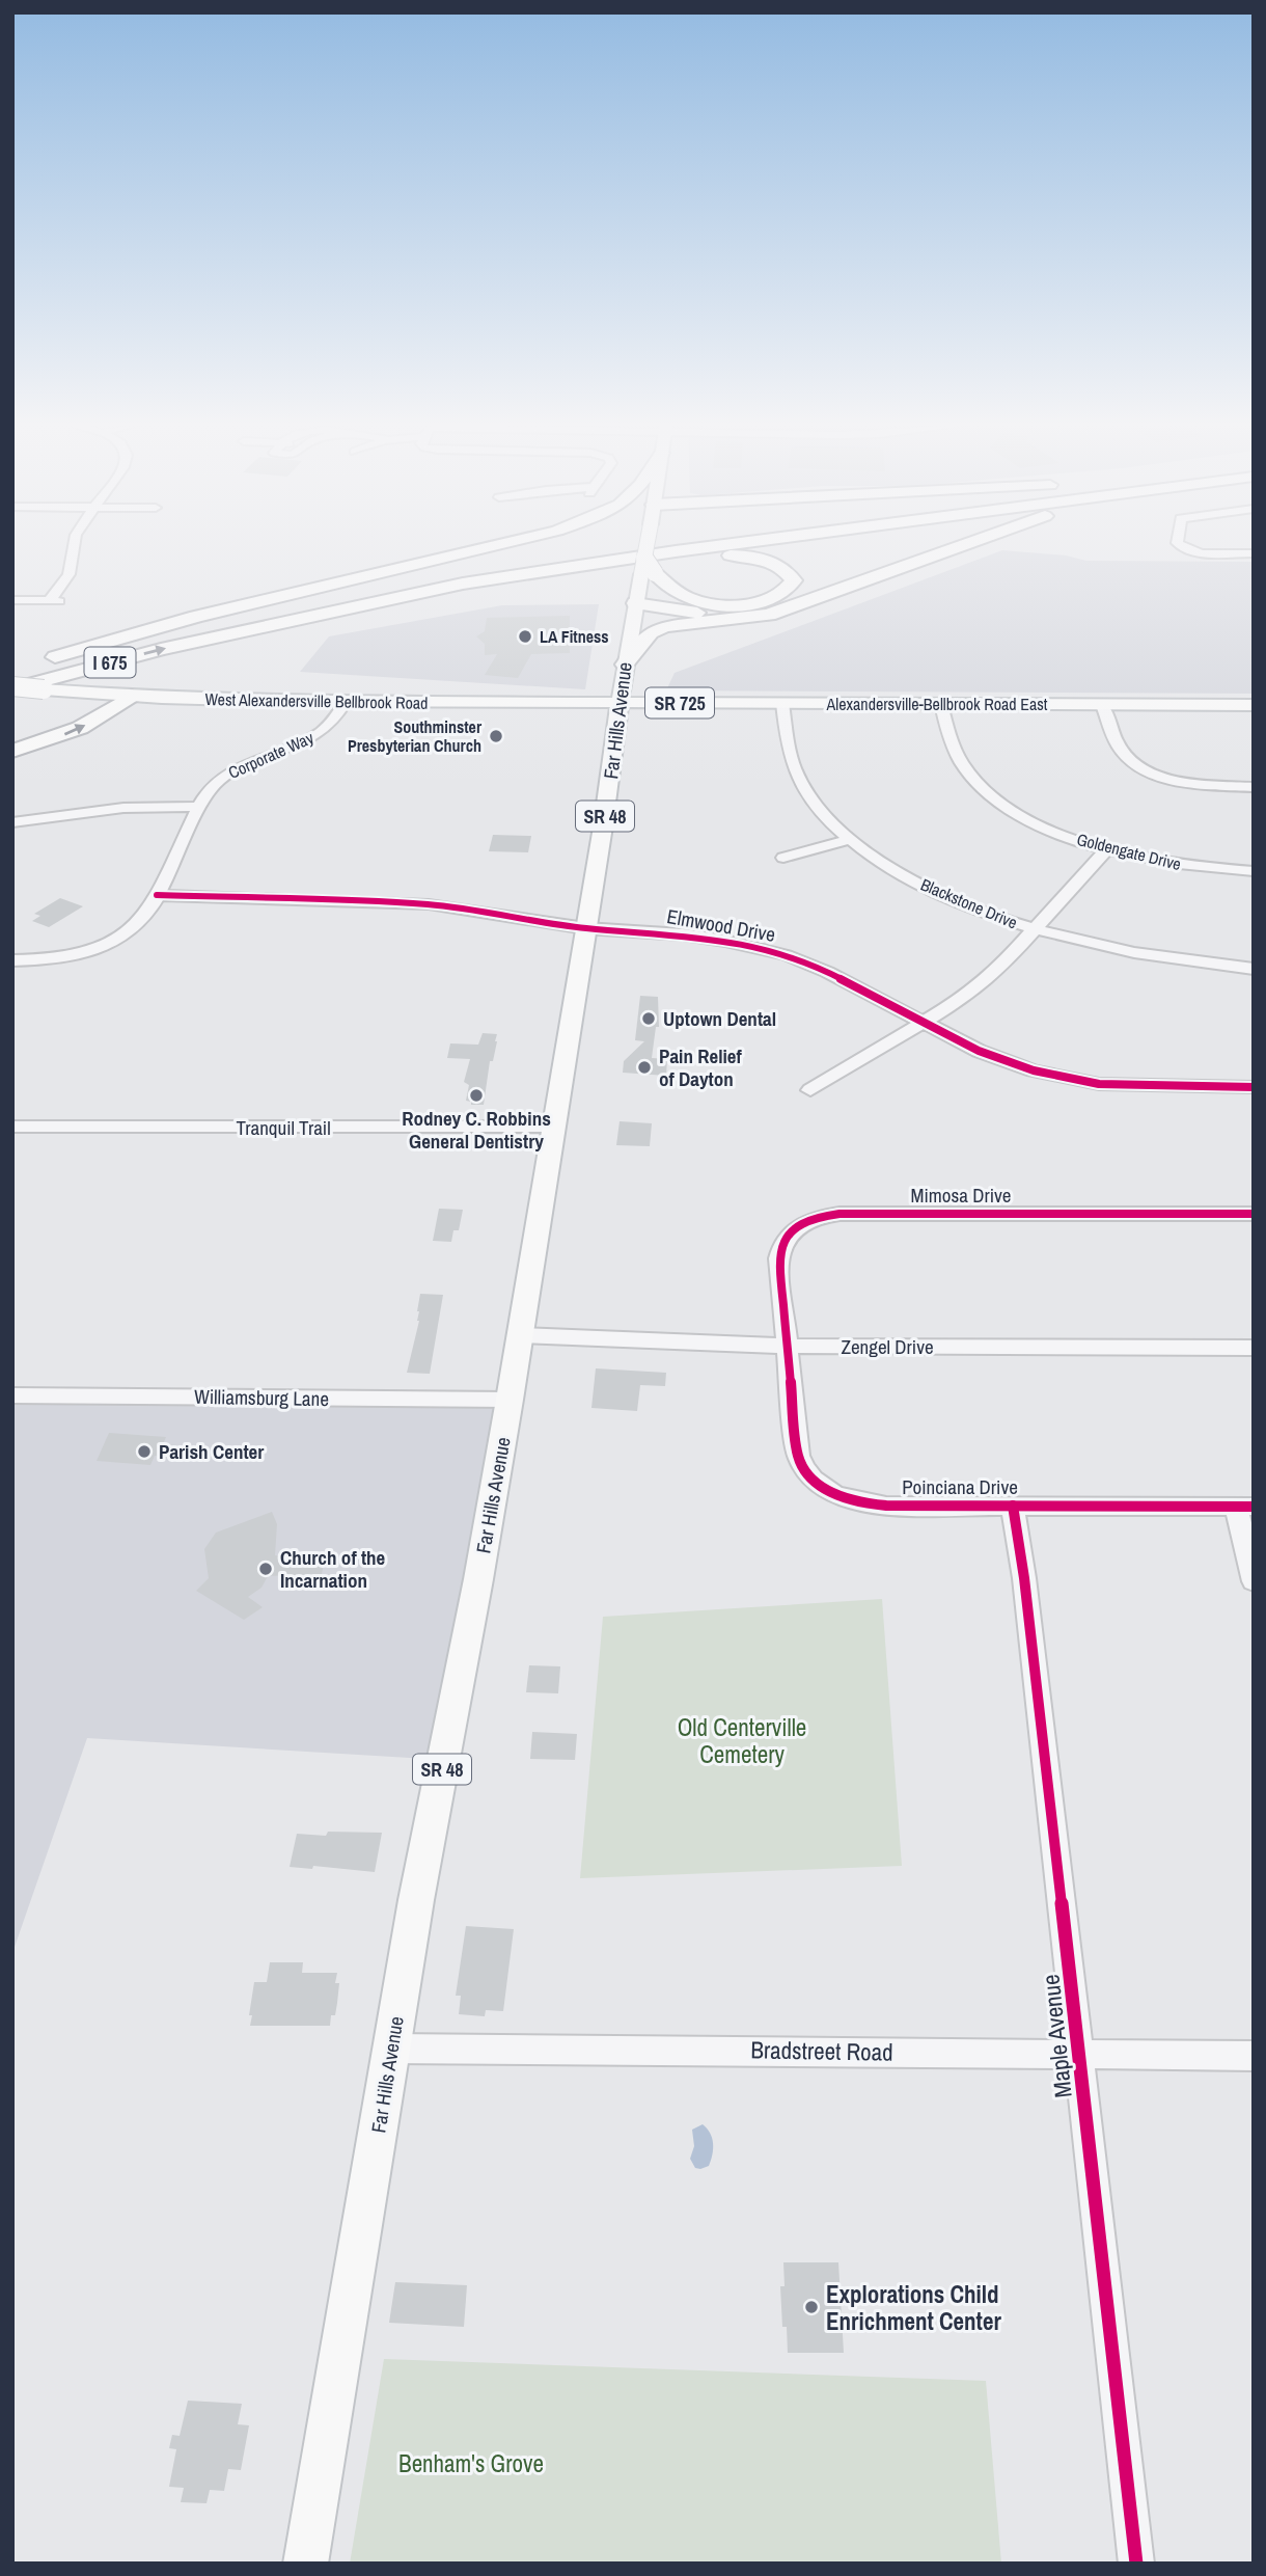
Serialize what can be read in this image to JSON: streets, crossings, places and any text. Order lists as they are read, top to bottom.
{
  "streets": {
    "highway": ["I 675"],
    "main road": [
      "West Alexandersville Bellbrook Road",
      "SR 725",
      "Alexandersville-Bellbrook Road East",
      "Far Hills Avenue",
      "SR 48"
    ],
    "street": [
      "Corporate Way",
      "Goldengate Drive",
      "Blackstone Drive",
      "Elmwood Drive",
      "Tranquil Trail",
      "Mimosa Drive",
      "Zengel Drive",
      "Williamsburg Lane",
      "Poinciana Drive",
      "Maple Avenue",
      "Bradstreet Road"
    ]
  },
  "crossings": [
    ["I 675", "West Alexandersville Bellbrook Road"],
    ["West Alexandersville Bellbrook Road", "Alexandersville-Bellbrook Road East"],
    ["West Alexandersville Bellbrook Road", "Far Hills Avenue"],
    ["West Alexandersville Bellbrook Road", "Corporate Way"],
    ["Alexandersville-Bellbrook Road East", "Far Hills Avenue"],
    ["Alexandersville-Bellbrook Road East", "Goldengate Drive"],
    ["Alexandersville-Bellbrook Road East", "Blackstone Drive"],
    ["Far Hills Avenue", "Elmwood Drive"],
    ["Far Hills Avenue", "Tranquil Trail"],
    ["Far Hills Avenue", "Zengel Drive"],
    ["Far Hills Avenue", "Williamsburg Lane"],
    ["Far Hills Avenue", "Bradstreet Road"],
    ["Corporate Way", "Elmwood Drive"],
    ["Mimosa Drive", "Zengel Drive"],
    ["Mimosa Drive", "Poinciana Drive"],
    ["Zengel Drive", "Poinciana Drive"],
    ["Poinciana Drive", "Maple Avenue"],
    ["Maple Avenue", "Bradstreet Road"]
  ],
  "parks": ["Old Centerville Cemetery", "Benham's Grove"],
  "places": [
    "LA Fitness",
    "Southminster Presbyterian Church",
    "Uptown Dental",
    "Pain Relief of Dayton",
    "Rodney C. Robbins General Dentistry",
    "Parish Center",
    "Church of the Incarnation",
    "Explorations Child Enrichment Center"
  ]
}
